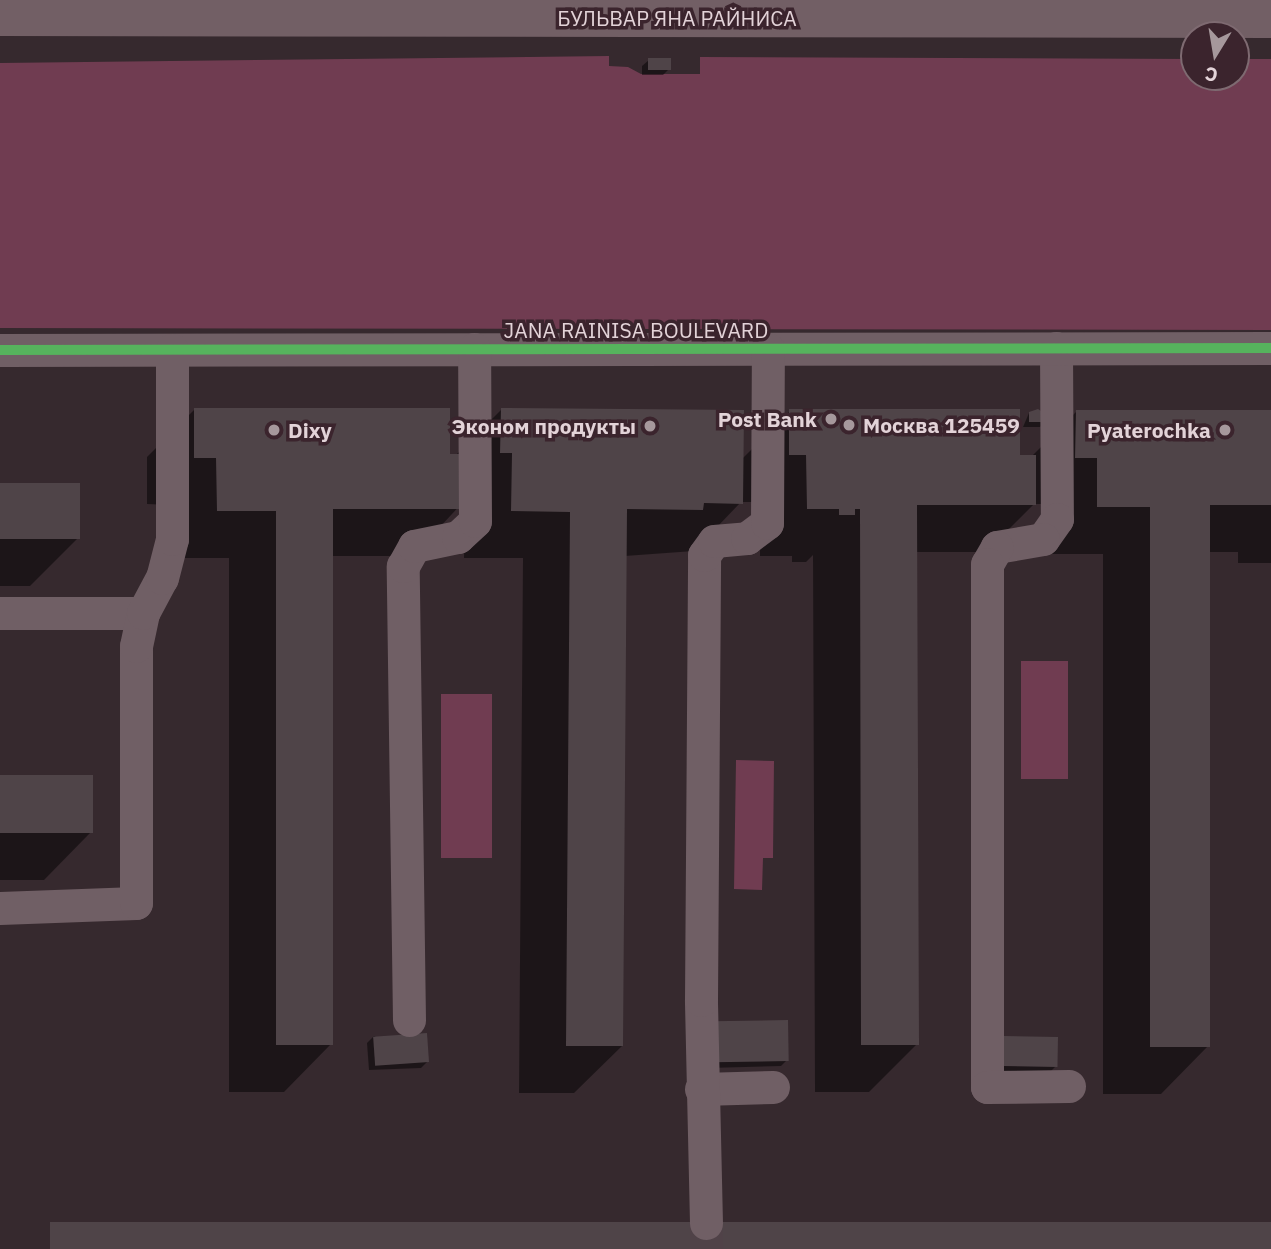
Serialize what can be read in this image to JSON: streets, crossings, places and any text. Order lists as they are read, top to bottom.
{
  "streets": {
    "main road": ["БУЛЬВАР ЯНА РАЙНИСА"],
    "street": ["JANA RAINISA BOULEVARD"]
  },
  "places": [
    "Post Bank",
    "Москва 125459",
    "Эконом продукты",
    "Dixy",
    "Pyaterochka"
  ],
  "north": "bottom"
}
